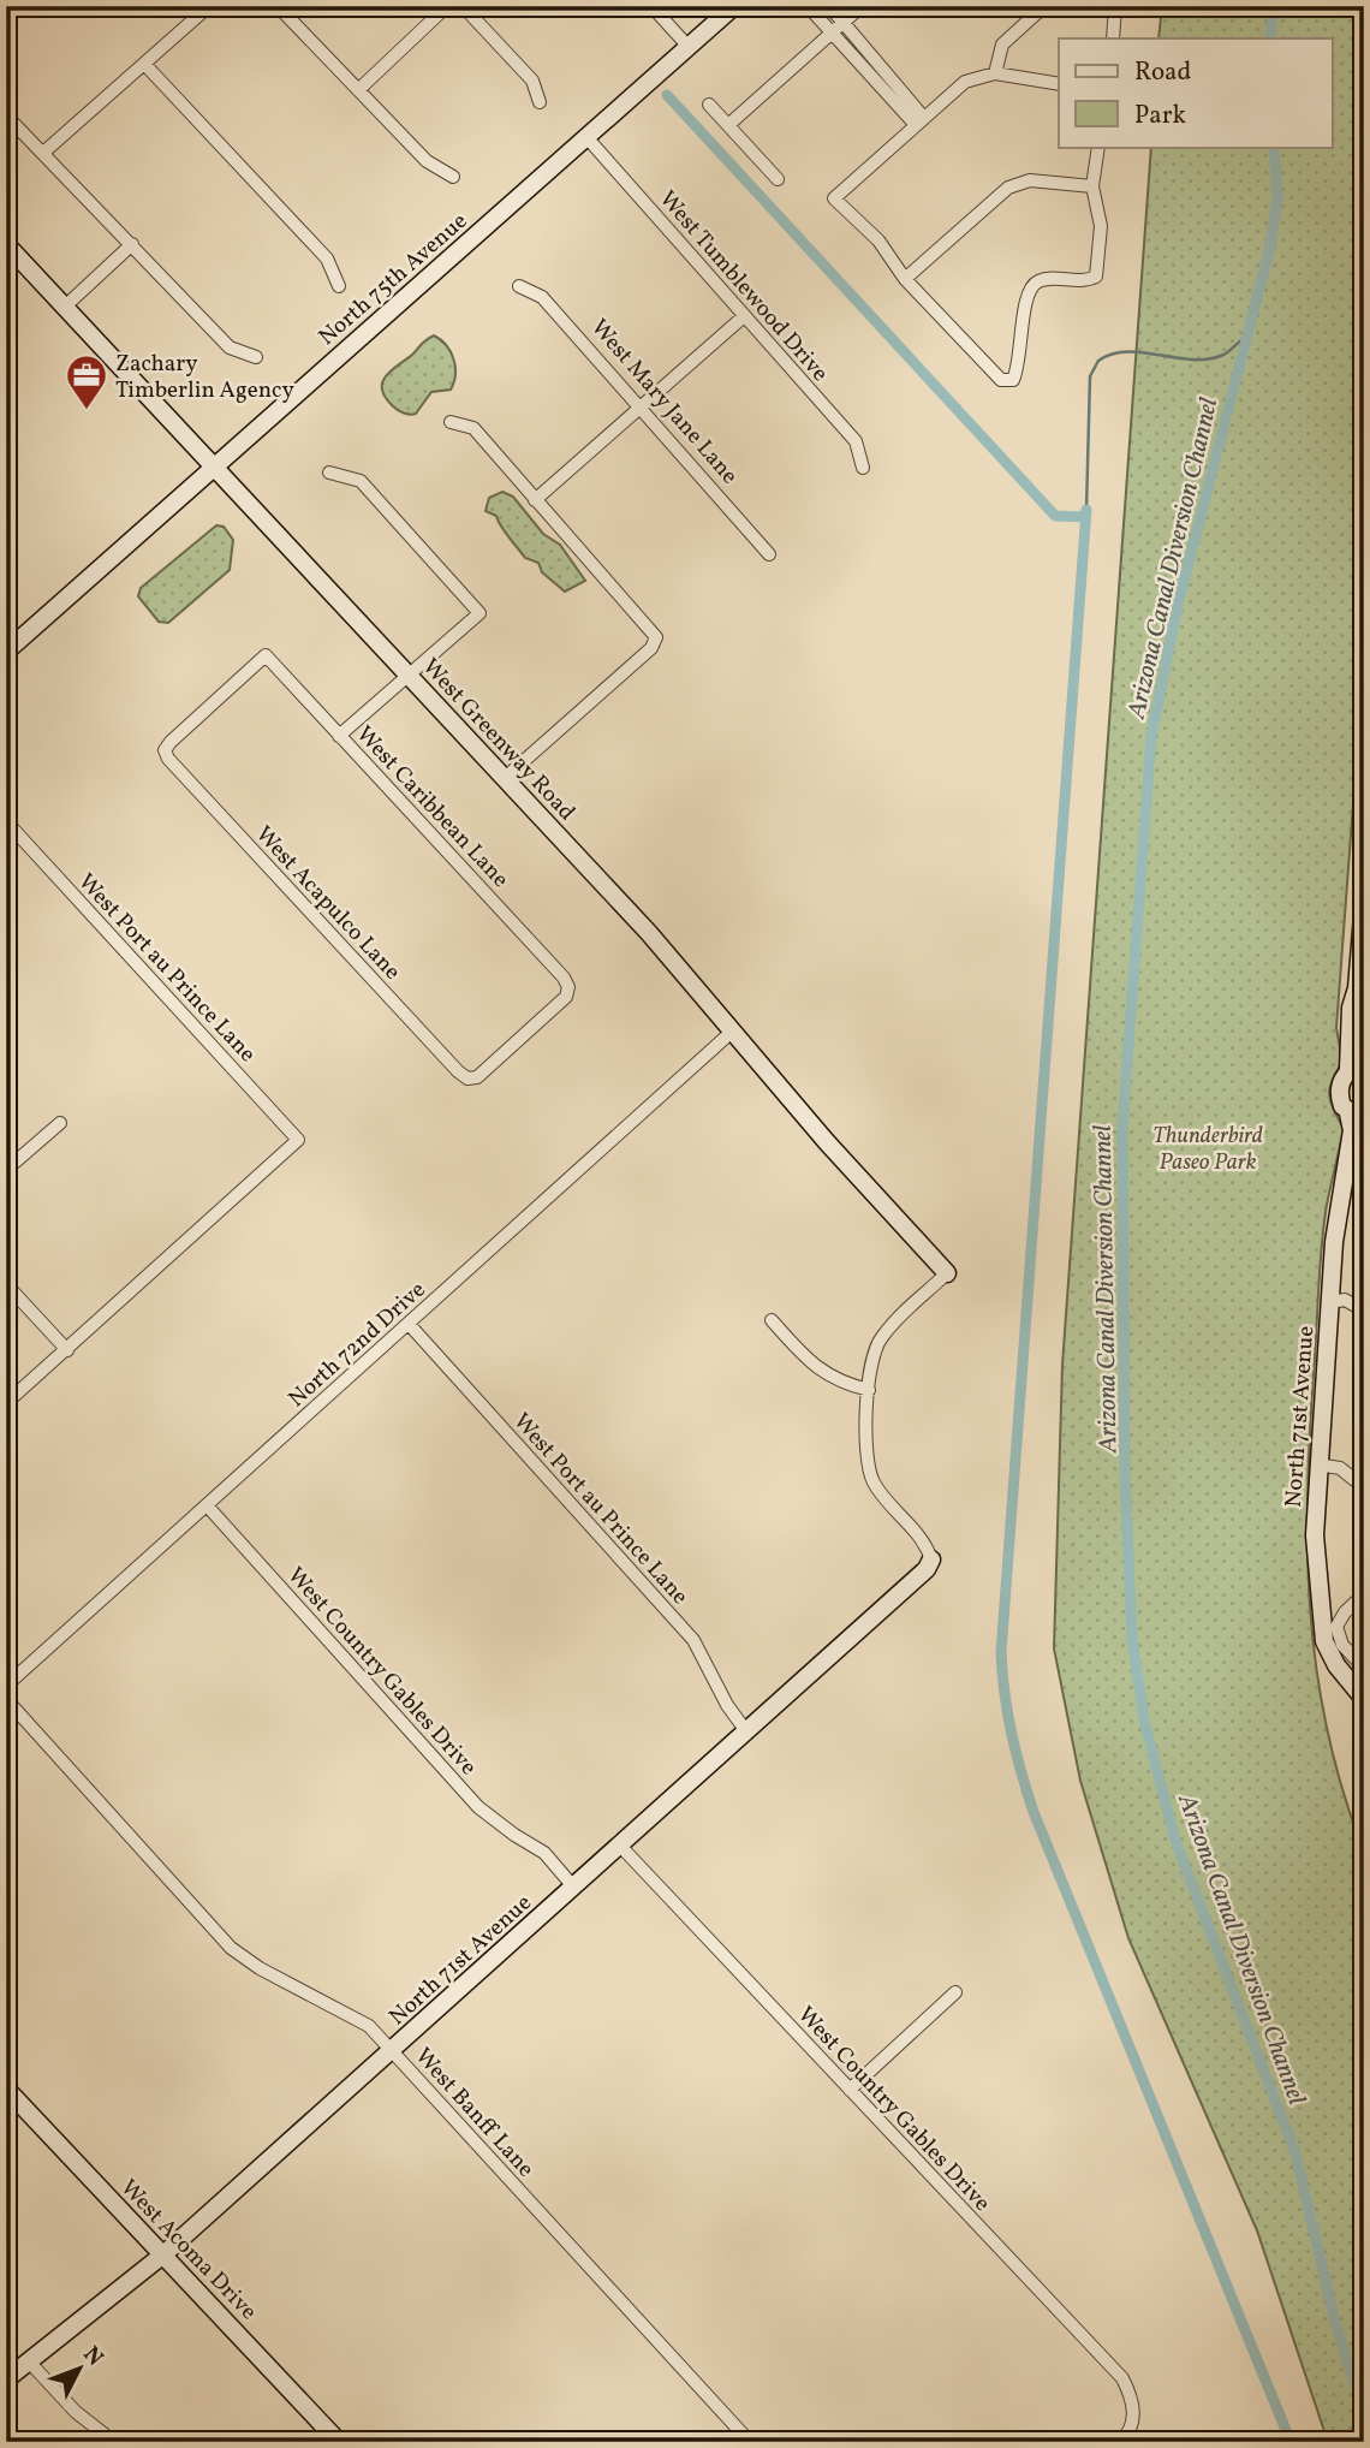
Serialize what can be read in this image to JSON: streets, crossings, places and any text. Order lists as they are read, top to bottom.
{
  "streets": {
    "street": [
      "North 75th Avenue",
      "West Tumblewood Drive",
      "West Mary Jane Lane",
      "West Greenway Road",
      "West Caribbean Lane",
      "West Acapulco Lane",
      "West Port au Prince Lane",
      "North 72nd Drive",
      "North 71st Avenue",
      "West Country Gables Drive",
      "West Banff Lane",
      "West Acoma Drive"
    ]
  },
  "crossings": [
    ["North 75th Avenue", "West Tumblewood Drive"],
    ["North 75th Avenue", "West Greenway Road"],
    ["West Greenway Road", "North 72nd Drive"],
    ["West Caribbean Lane", "West Acapulco Lane"],
    ["West Port au Prince Lane", "North 72nd Drive"],
    ["West Port au Prince Lane", "North 71st Avenue"],
    ["North 72nd Drive", "West Country Gables Drive"],
    ["North 71st Avenue", "West Country Gables Drive"],
    ["North 71st Avenue", "West Banff Lane"],
    ["North 71st Avenue", "West Acoma Drive"]
  ],
  "water": ["Arizona Canal Diversion Channel"],
  "parks": ["Thunderbird Paseo Park"],
  "places": {
    "office": ["Zachary Timberlin Agency"]
  },
  "legend": ["Road", "Park"],
  "north": "top right"
}
